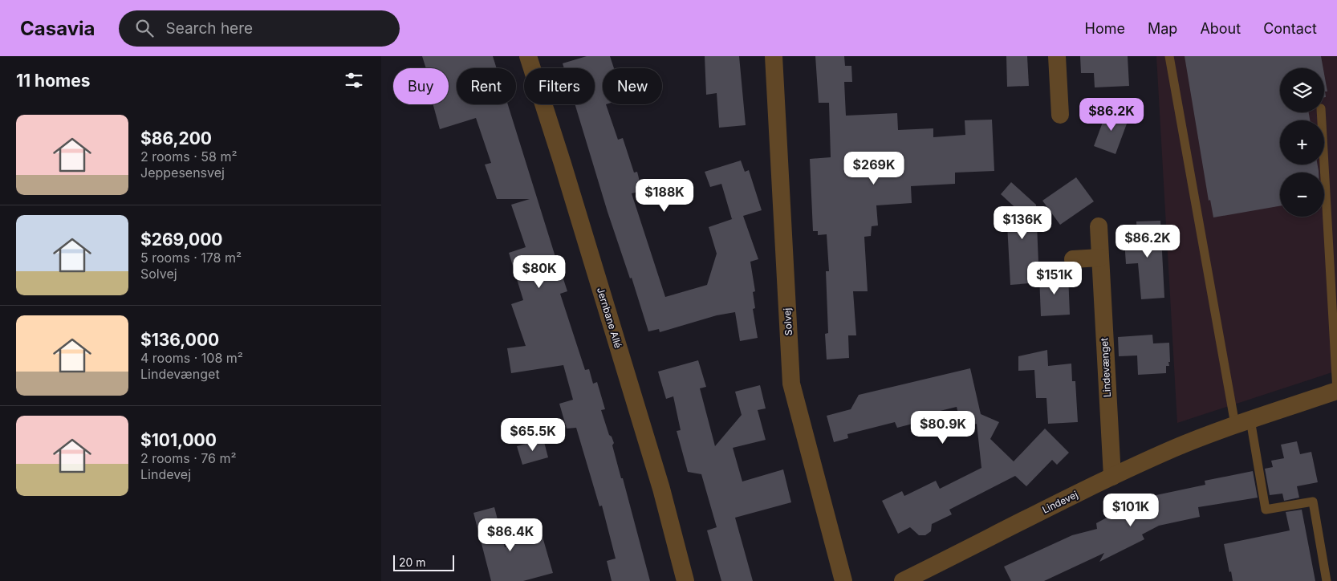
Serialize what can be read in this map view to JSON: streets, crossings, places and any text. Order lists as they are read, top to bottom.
{
  "streets": {
    "street": [
      "Jernbane Allé",
      "Solvej",
      "Lindevænget",
      "Lindevej"
    ]
  },
  "crossings": [
    ["Lindevænget", "Lindevej"]
  ],
  "scale_bar": "20 m",
  "page": {
    "header": "Casavia",
    "search": "Search here",
    "nav": [
      "Home",
      "Map",
      "About",
      "Contact"
    ],
    "heading": "11 homes",
    "map_buttons": ["+", "−"],
    "chip": [
      "Buy",
      "Rent",
      "Filters",
      "New"
    ],
    "price": [
      "$86.2K",
      "$269K",
      "$188K",
      "$136K",
      "$86.2K",
      "$80K",
      "$151K",
      "$80.9K",
      "$65.5K",
      "$101K",
      "$86.4K"
    ],
    "list": [
      {
        "name": "$86,200",
        "note": "2 rooms · 58 m² · Jeppesensvej"
      },
      {
        "name": "$269,000",
        "note": "5 rooms · 178 m² · Solvej"
      },
      {
        "name": "$136,000",
        "note": "4 rooms · 108 m² · Lindevænget"
      },
      {
        "name": "$101,000",
        "note": "2 rooms · 76 m² · Lindevej"
      }
    ],
    "scale": "20 m"
  }
}
